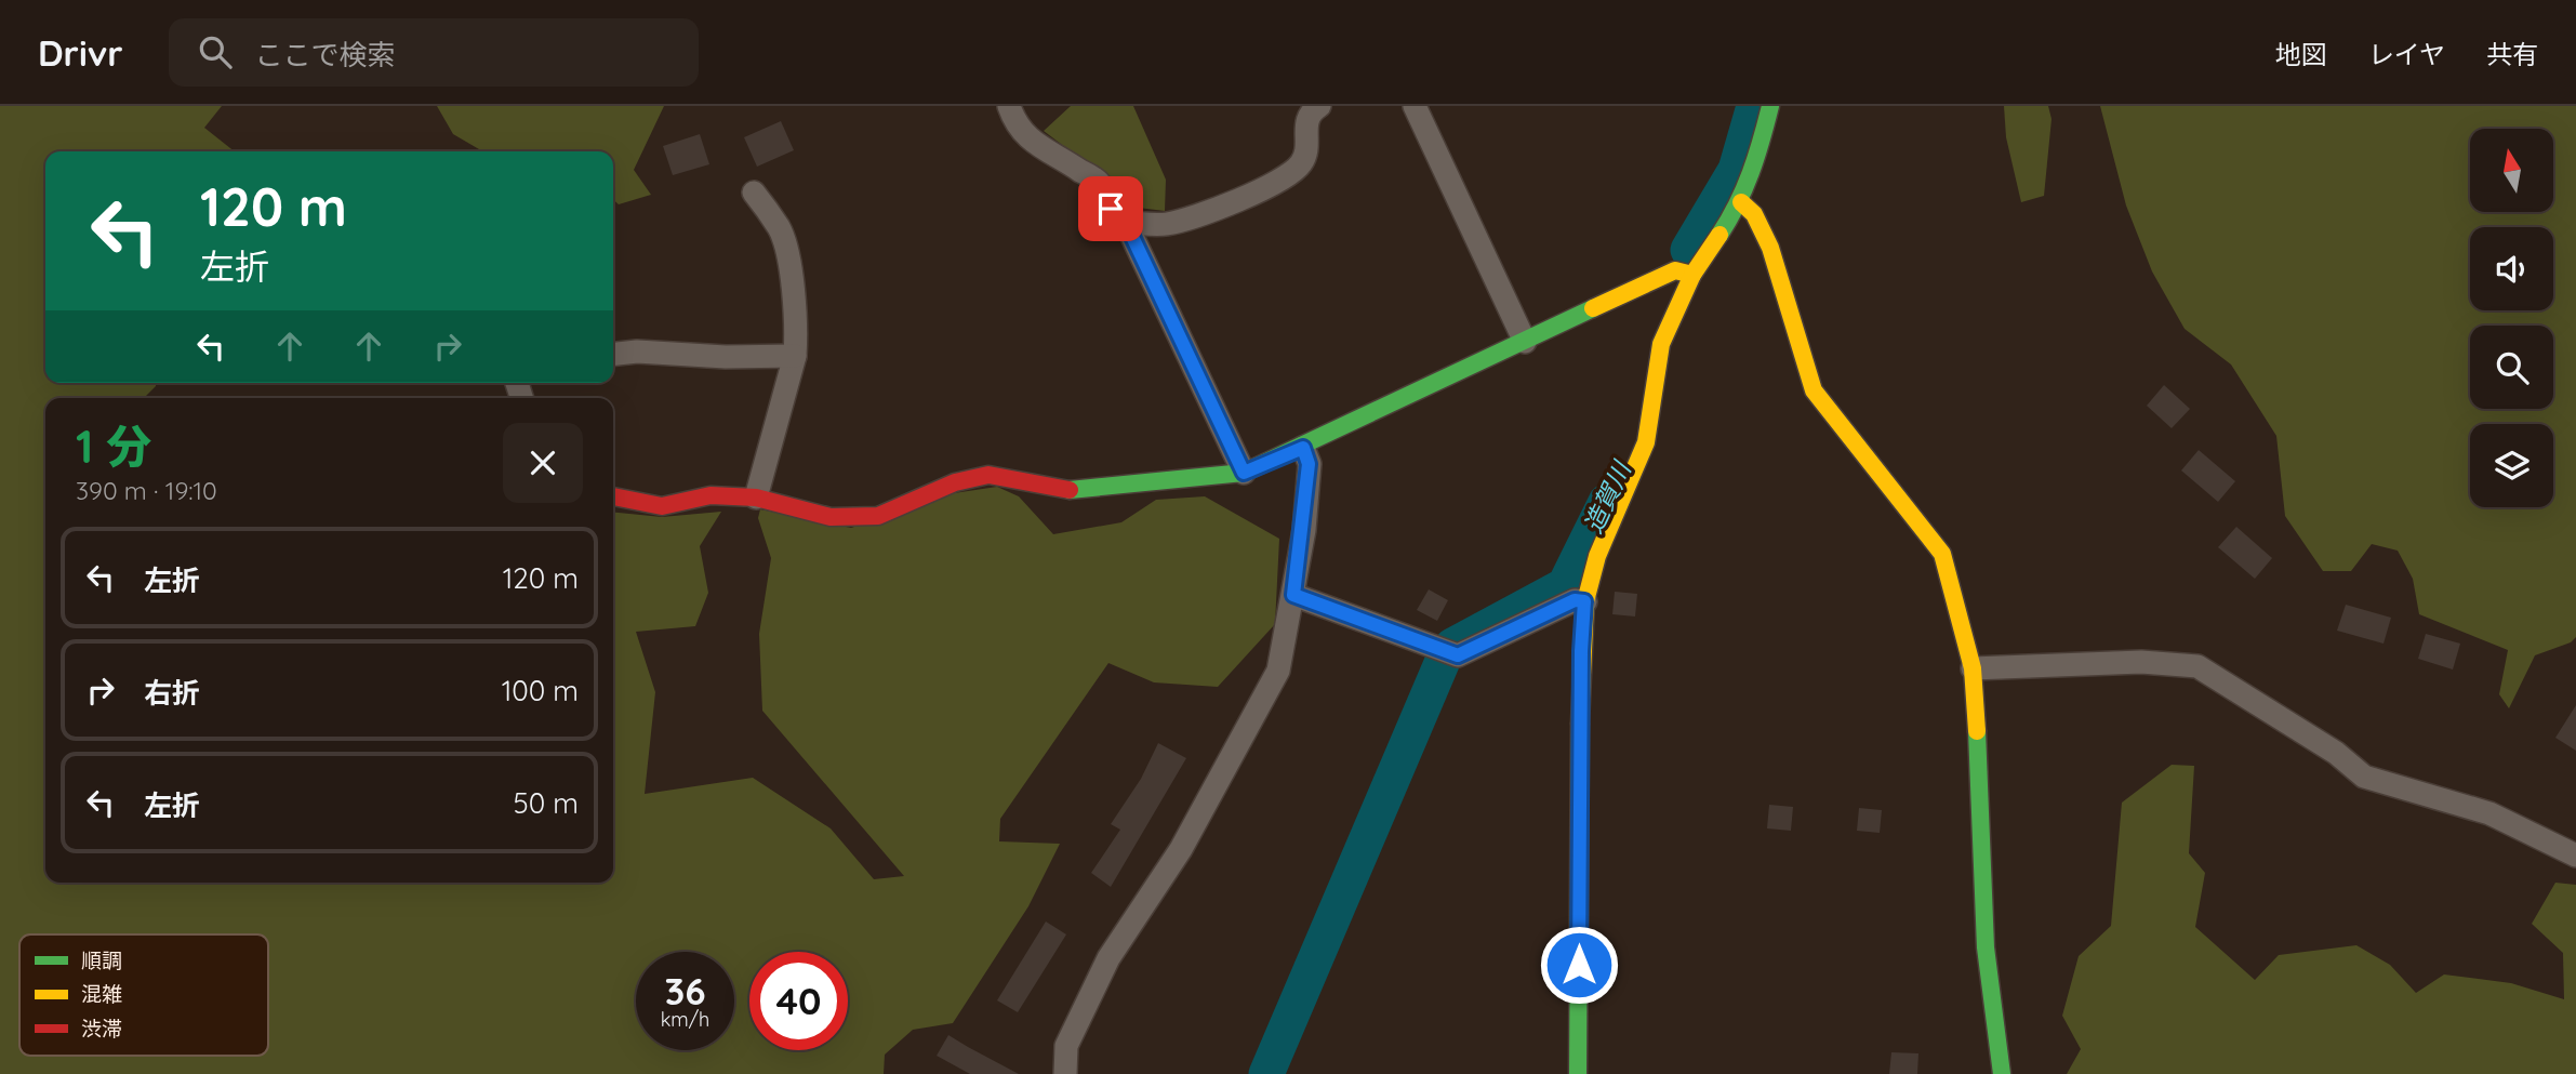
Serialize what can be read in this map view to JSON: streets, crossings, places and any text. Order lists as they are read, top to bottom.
{
  "water": ["造賀川"],
  "legend": ["順調", "混雑", "渋滞"],
  "north": "top",
  "page": {
    "header": "Drivr",
    "search": "ここで検索",
    "nav": ["地図", "レイヤ", "共有"],
    "turn": ["120 m", "左折"],
    "heading": ["1 分", "390 m · 19:10"],
    "list": [
      {
        "name": "左折",
        "value": "120 m"
      },
      {
        "name": "右折",
        "value": "100 m"
      },
      {
        "name": "左折",
        "value": "50 m"
      }
    ],
    "speed": "36 km/h",
    "limit": "40"
  }
}
